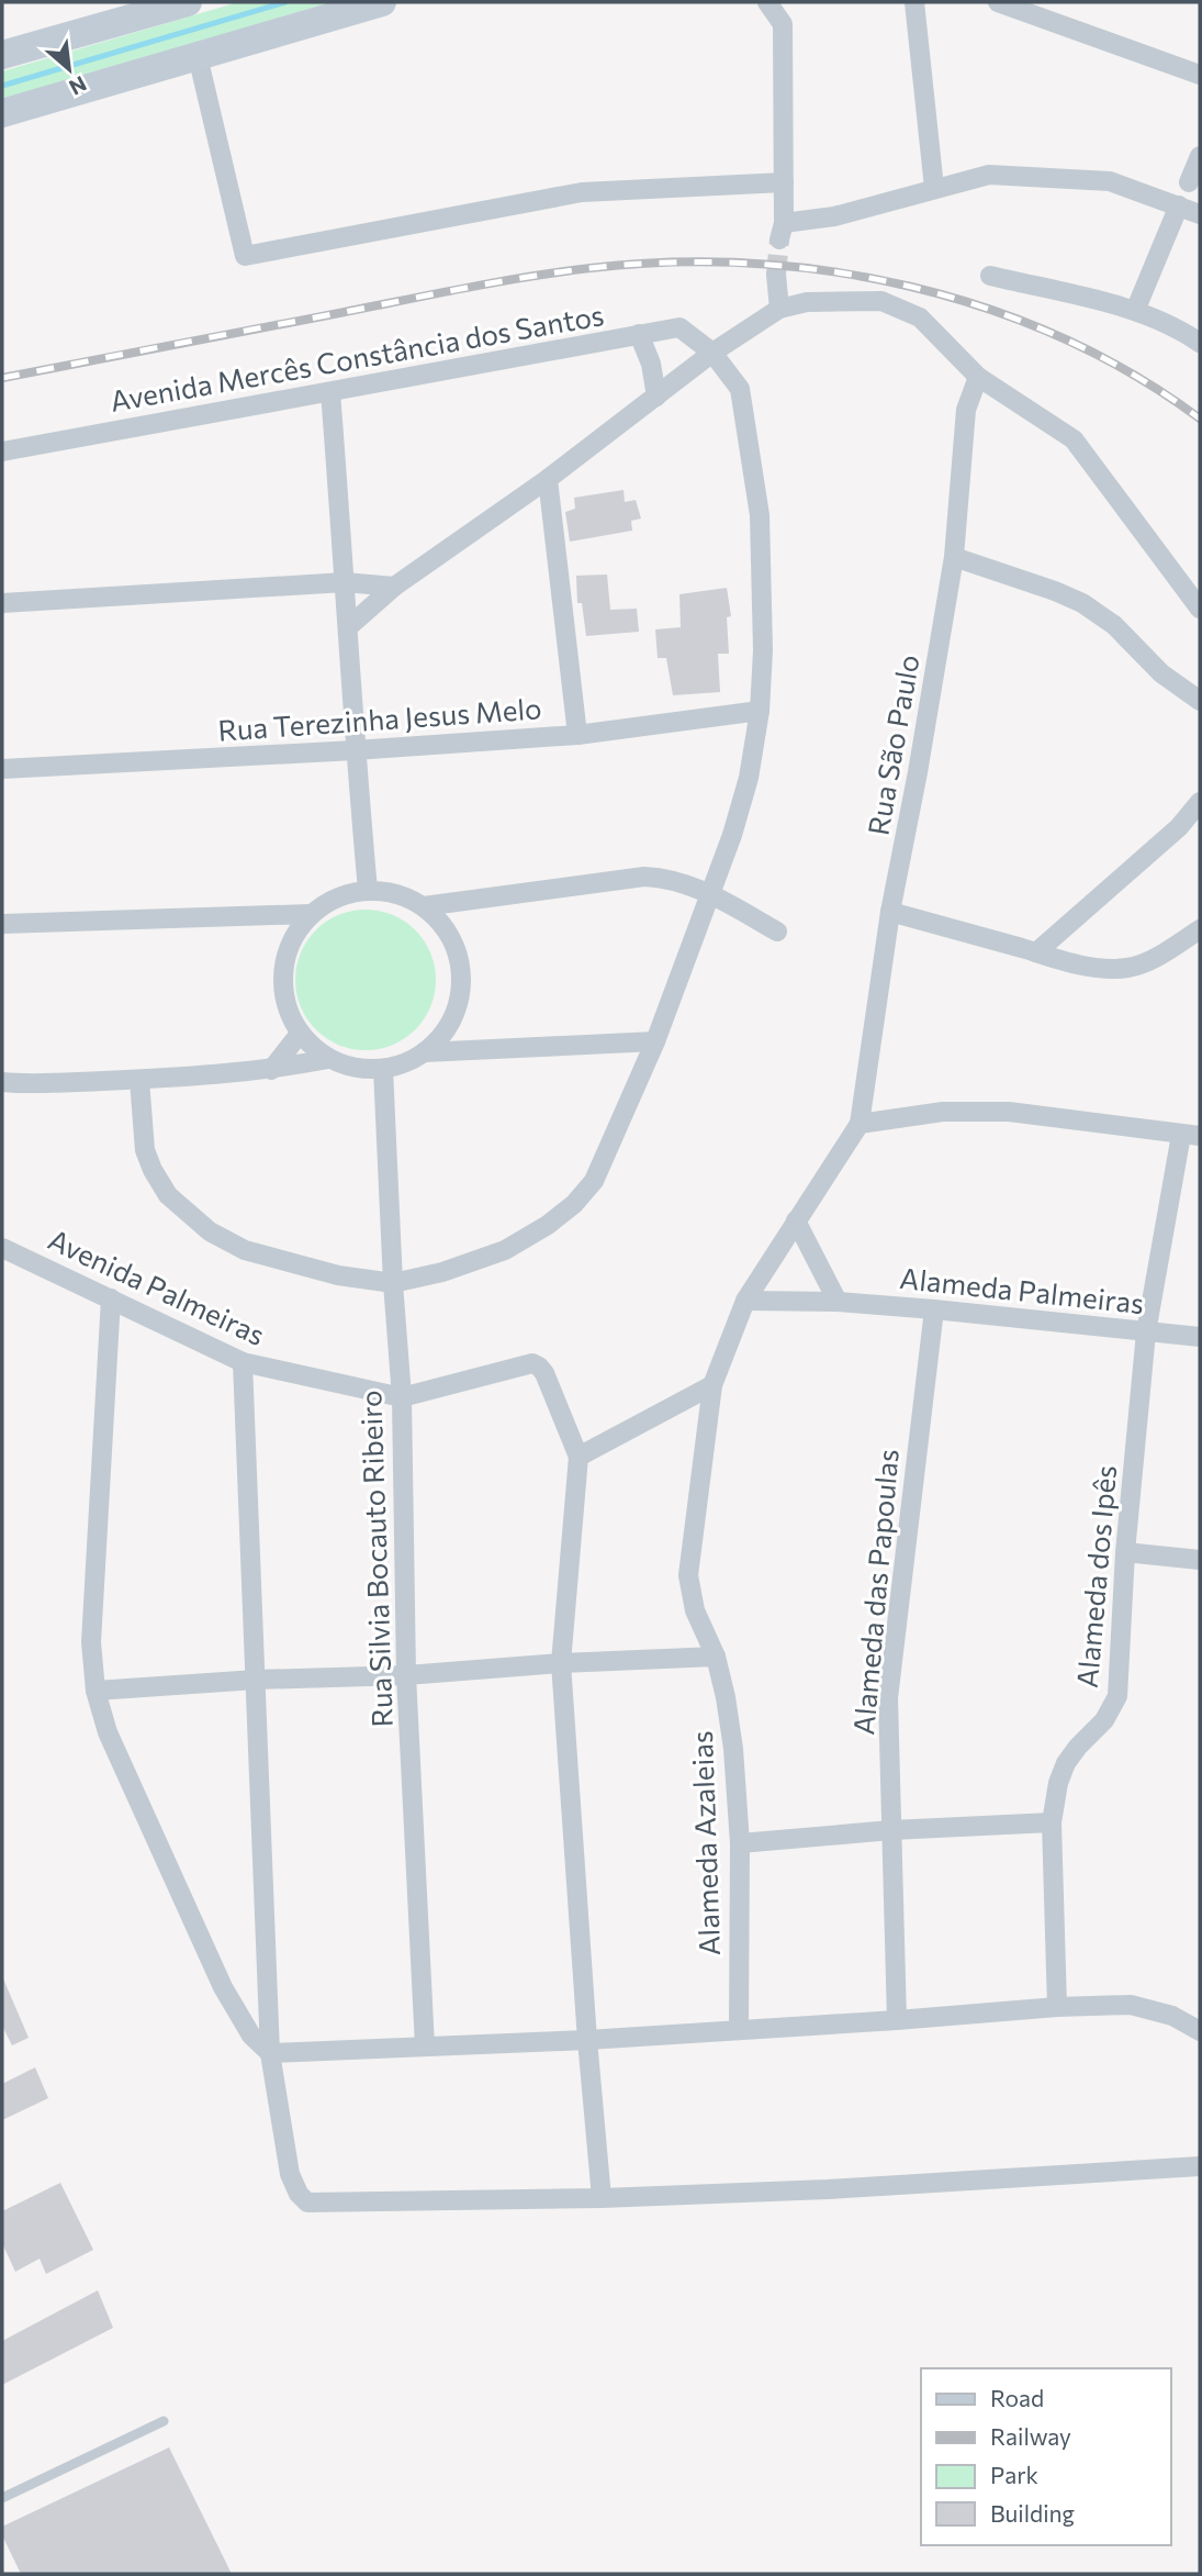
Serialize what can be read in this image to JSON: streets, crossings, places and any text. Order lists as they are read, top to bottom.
{
  "streets": {
    "street": [
      "Avenida Mercês Constância dos Santos",
      "Rua Terezinha Jesus Melo",
      "Rua São Paulo",
      "Avenida Palmeiras",
      "Alameda Palmeiras",
      "Rua Silvia Bocauto Ribeiro",
      "Alameda dos Ipês",
      "Alameda das Papoulas",
      "Alameda Azaleias"
    ]
  },
  "crossings": [
    ["Avenida Mercês Constância dos Santos", "Rua Terezinha Jesus Melo"],
    ["Avenida Mercês Constância dos Santos", "Rua Silvia Bocauto Ribeiro"],
    ["Rua São Paulo", "Alameda Azaleias"],
    ["Avenida Palmeiras", "Rua Silvia Bocauto Ribeiro"],
    ["Alameda Palmeiras", "Alameda dos Ipês"],
    ["Alameda Palmeiras", "Alameda das Papoulas"],
    ["Alameda Palmeiras", "Alameda Azaleias"]
  ],
  "legend": [
    "Road",
    "Railway",
    "Park",
    "Building"
  ],
  "north": "bottom right"
}
